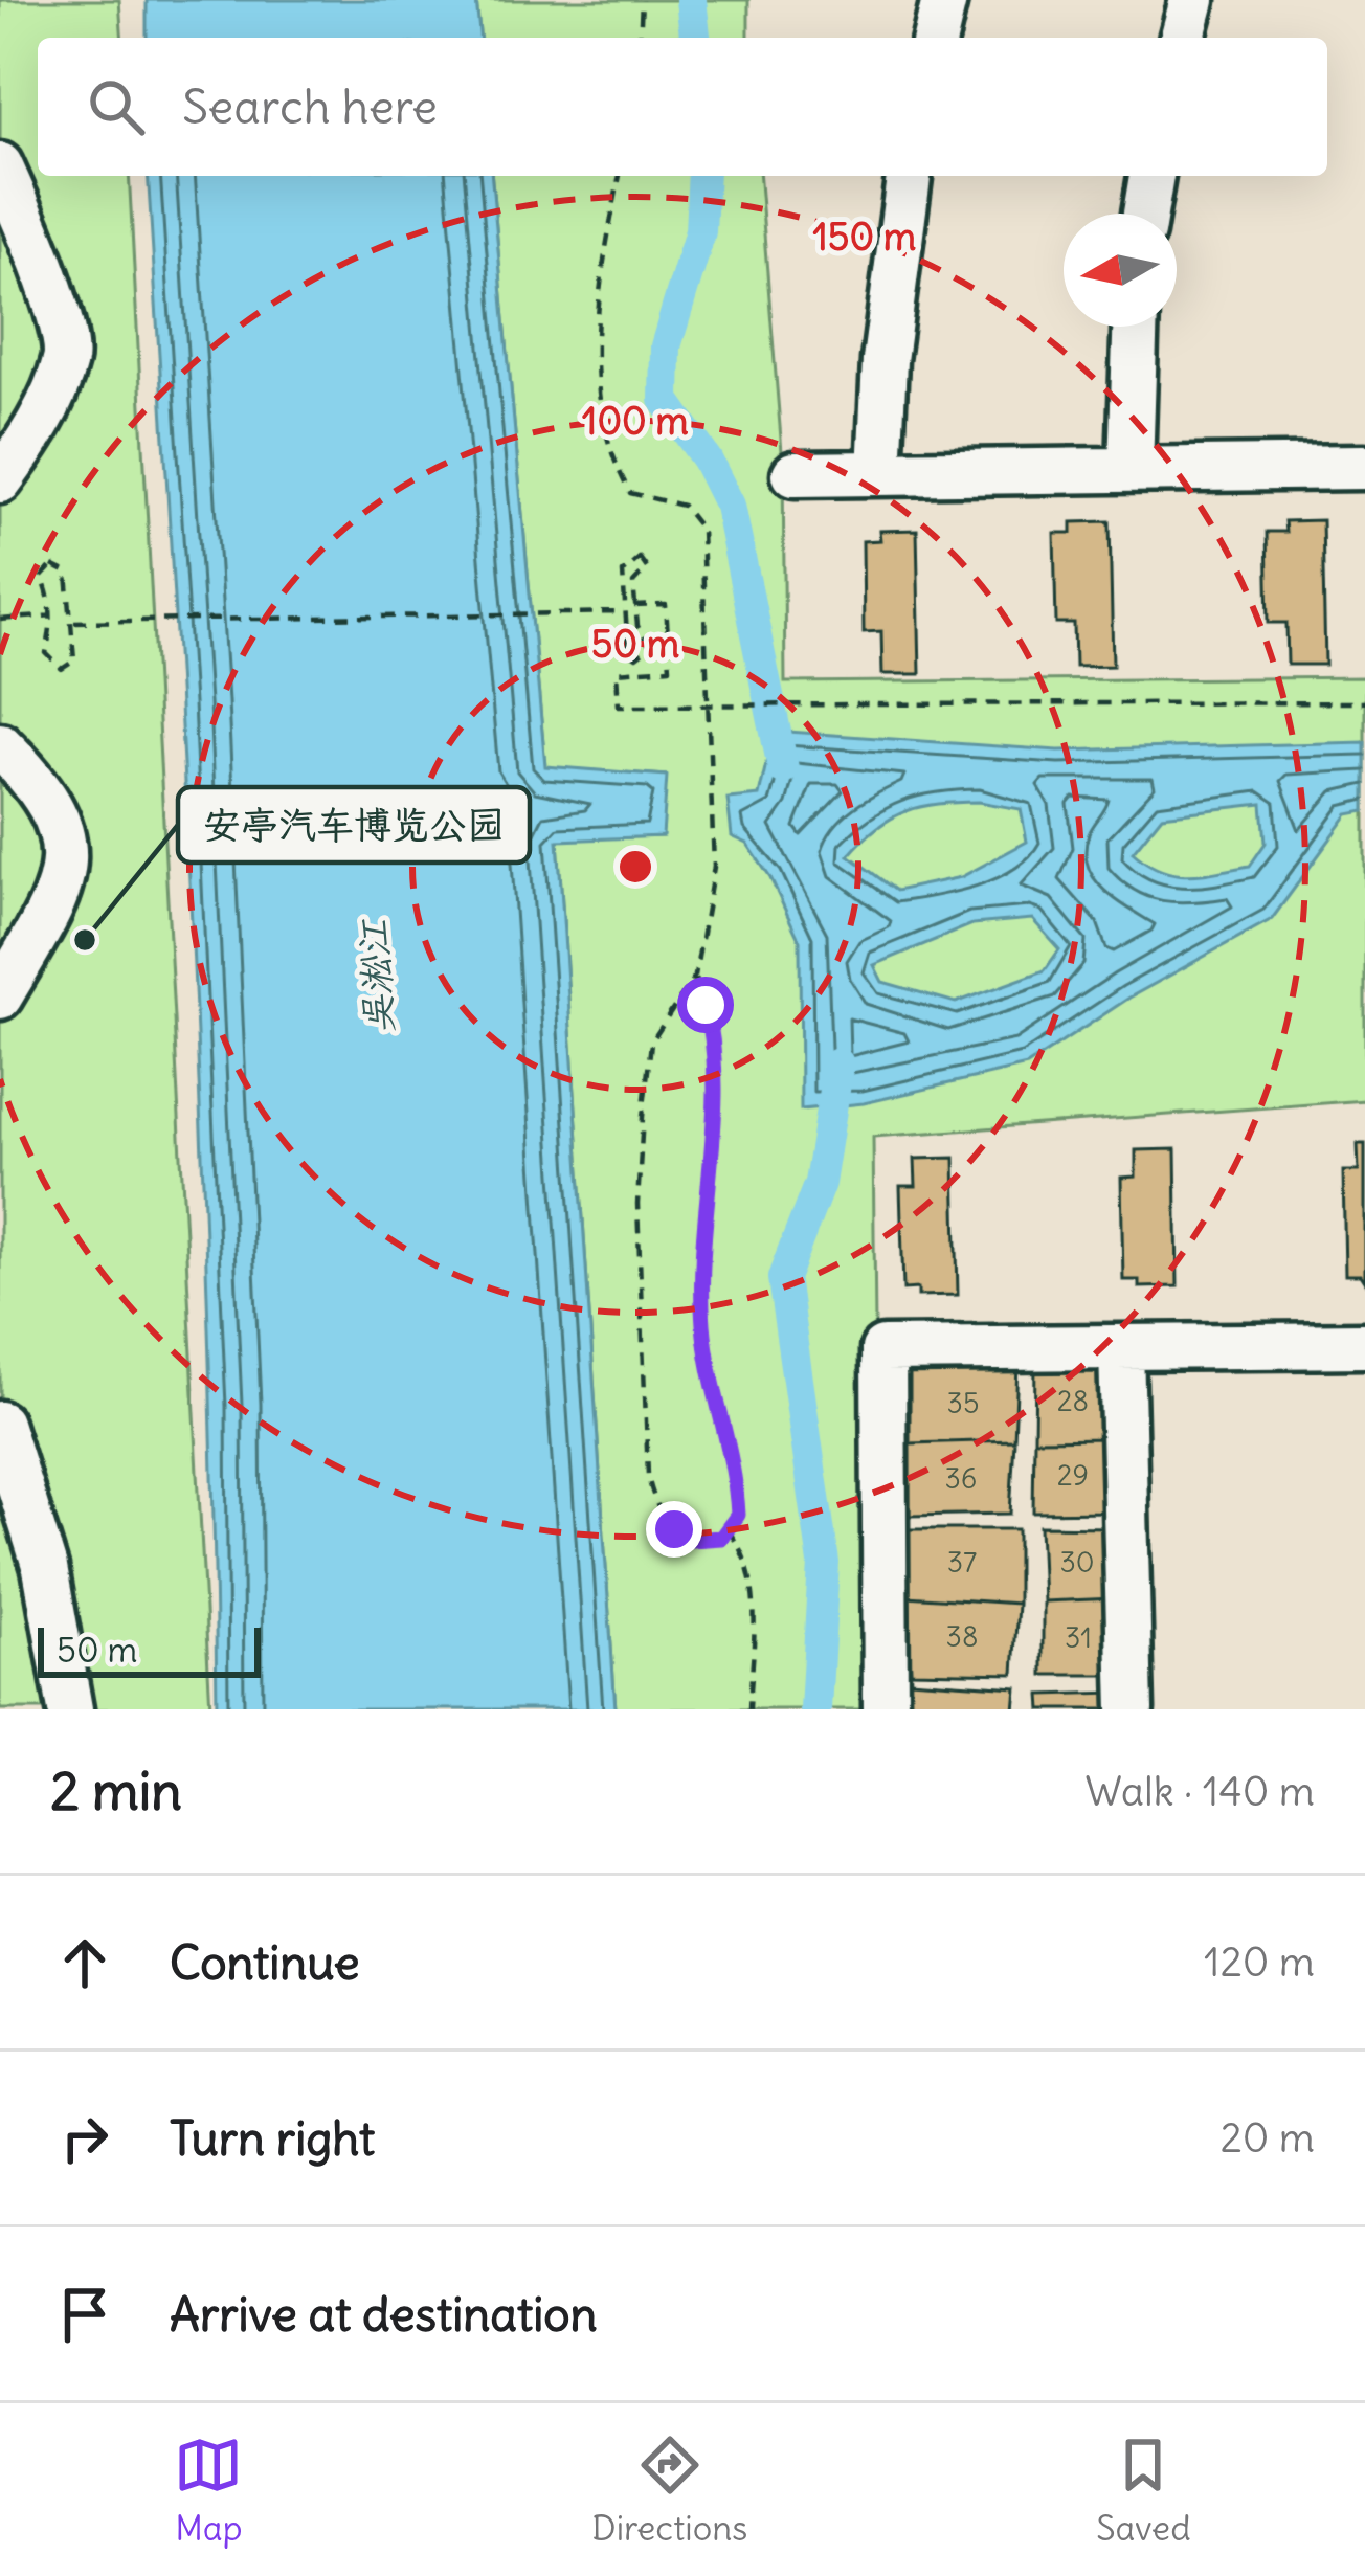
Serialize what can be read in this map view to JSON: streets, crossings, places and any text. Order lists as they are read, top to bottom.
{
  "water": ["吴淞江"],
  "places": ["安亭汽车博览公园"],
  "house_numbers": [
    "28",
    "35",
    "29",
    "36",
    "37",
    "30",
    "38",
    "31"
  ],
  "scale_bar": "50 m",
  "north": "left",
  "page": {
    "search": "Search here",
    "scale": "50 m",
    "heading": ["2 min", "Walk · 140 m"],
    "list": [
      ["Continue", "120 m"],
      ["Turn right", "20 m"],
      "Arrive at destination"
    ],
    "nav": ["Map", "Directions", "Saved"]
  },
  "rings": ["150 m", "100 m", "50 m"]
}
